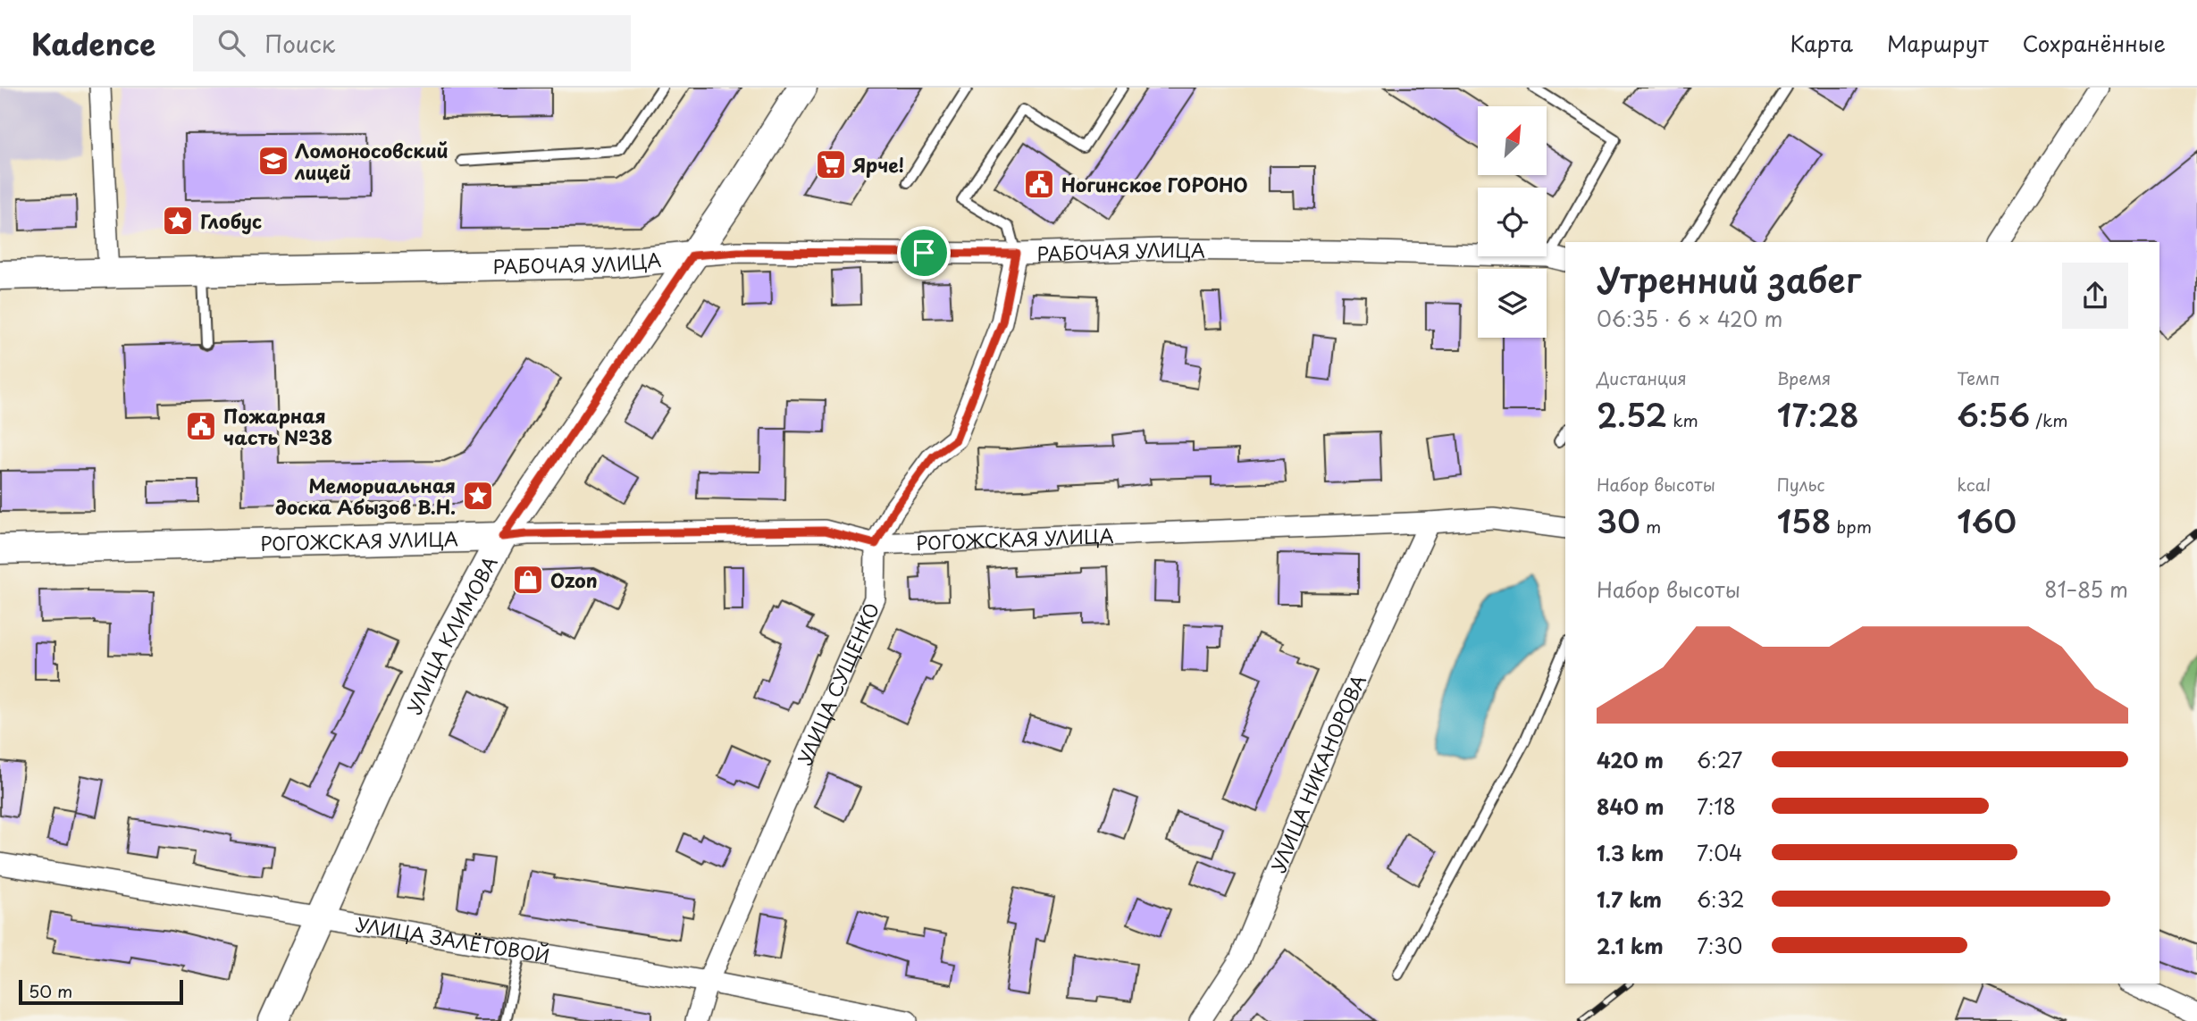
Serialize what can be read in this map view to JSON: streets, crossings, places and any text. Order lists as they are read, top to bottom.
{
  "streets": {
    "main road": ["РАБОЧАЯ УЛИЦА", "РОГОЖСКАЯ УЛИЦА", "УЛИЦА КЛИМОВА"],
    "street": ["УЛИЦА СУЩЕНКО", "УЛИЦА НИКАНОРОВА", "УЛИЦА ЗАЛЁТОВОЙ"]
  },
  "crossings": [
    ["РАБОЧАЯ УЛИЦА", "УЛИЦА КЛИМОВА"],
    ["РАБОЧАЯ УЛИЦА", "УЛИЦА СУЩЕНКО"],
    ["РОГОЖСКАЯ УЛИЦА", "УЛИЦА КЛИМОВА"],
    ["РОГОЖСКАЯ УЛИЦА", "УЛИЦА СУЩЕНКО"],
    ["РОГОЖСКАЯ УЛИЦА", "УЛИЦА НИКАНОРОВА"],
    ["УЛИЦА КЛИМОВА", "УЛИЦА ЗАЛЁТОВОЙ"],
    ["УЛИЦА СУЩЕНКО", "УЛИЦА ЗАЛЁТОВОЙ"]
  ],
  "places": {
    "school or university": ["Ломоносовский лицей"],
    "supermarket": ["Ярче!"],
    "public building": ["Ногинское ГОРОНО", "Пожарная часть №38"],
    "place": ["Глобус", "Мемориальная доска Абызов В.Н."],
    "shop": ["Ozon"]
  },
  "scale_bar": "50 m",
  "north": "top right",
  "page": {
    "header": "Kadence",
    "search": "Поиск",
    "nav": ["Карта", "Маршрут", "Сохранённые"],
    "heading": ["Утренний забег", "06:35 · 6 × 420 m"],
    "stats": [
      ["Дистанция", "2.52 km"],
      ["Время", "17:28"],
      ["Темп", "6:56 /km"],
      ["Набор высоты", "30 m"],
      ["Пульс", "158 bpm"],
      ["kcal", "160"]
    ],
    "chart": ["Набор высоты", "81–85 m"],
    "list": [
      {
        "name": "420 m",
        "note": "6:27"
      },
      {
        "name": "840 m",
        "note": "7:18"
      },
      {
        "name": "1.3 km",
        "note": "7:04"
      },
      {
        "name": "1.7 km",
        "note": "6:32"
      },
      {
        "name": "2.1 km",
        "note": "7:30"
      }
    ],
    "scale": "50 m"
  }
}
